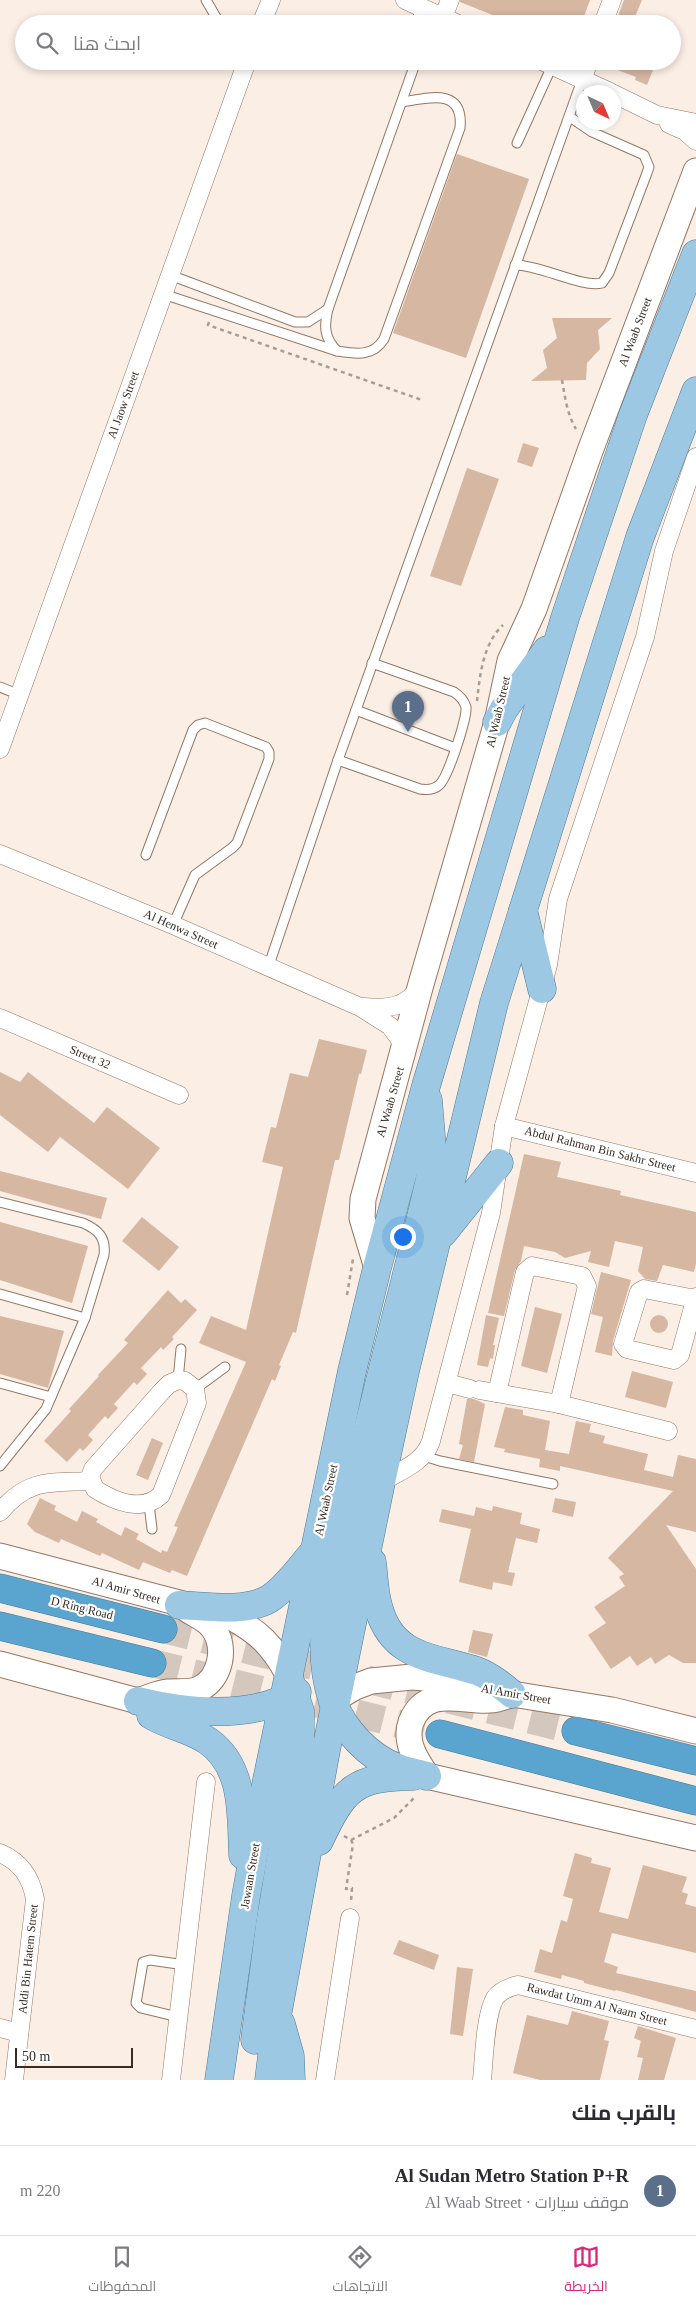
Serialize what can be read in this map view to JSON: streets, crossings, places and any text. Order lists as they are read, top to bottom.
{
  "streets": {
    "highway": ["D Ring Road"],
    "main road": ["Al Waab Street", "Al Amir Street", "Jawaan Street"],
    "street": [
      "Al Jaow Street",
      "Al Henwa Street",
      "Street 32",
      "Abdul Rahman Bin Sakhr Street",
      "Addi Bin Hatem Street",
      "Rawdat Umm Al Naam Street"
    ]
  },
  "crossings": [
    ["Al Waab Street", "Al Henwa Street"],
    ["Al Waab Street", "Al Amir Street"],
    ["Al Waab Street", "Jawaan Street"],
    ["Al Amir Street", "Jawaan Street"]
  ],
  "scale_bar": "50 m",
  "north": "bottom right",
  "page": {
    "search": "ابحث هنا",
    "pins": "1",
    "scale": "50 m",
    "heading": "بالقرب منك",
    "list": [
      {
        "mark": "1",
        "name": "Al Sudan Metro Station P+R",
        "note": "موقف سيارات · Al Waab Street",
        "value": "220 m"
      }
    ],
    "nav": ["الخريطة", "الاتجاهات", "المحفوظات"]
  }
}
